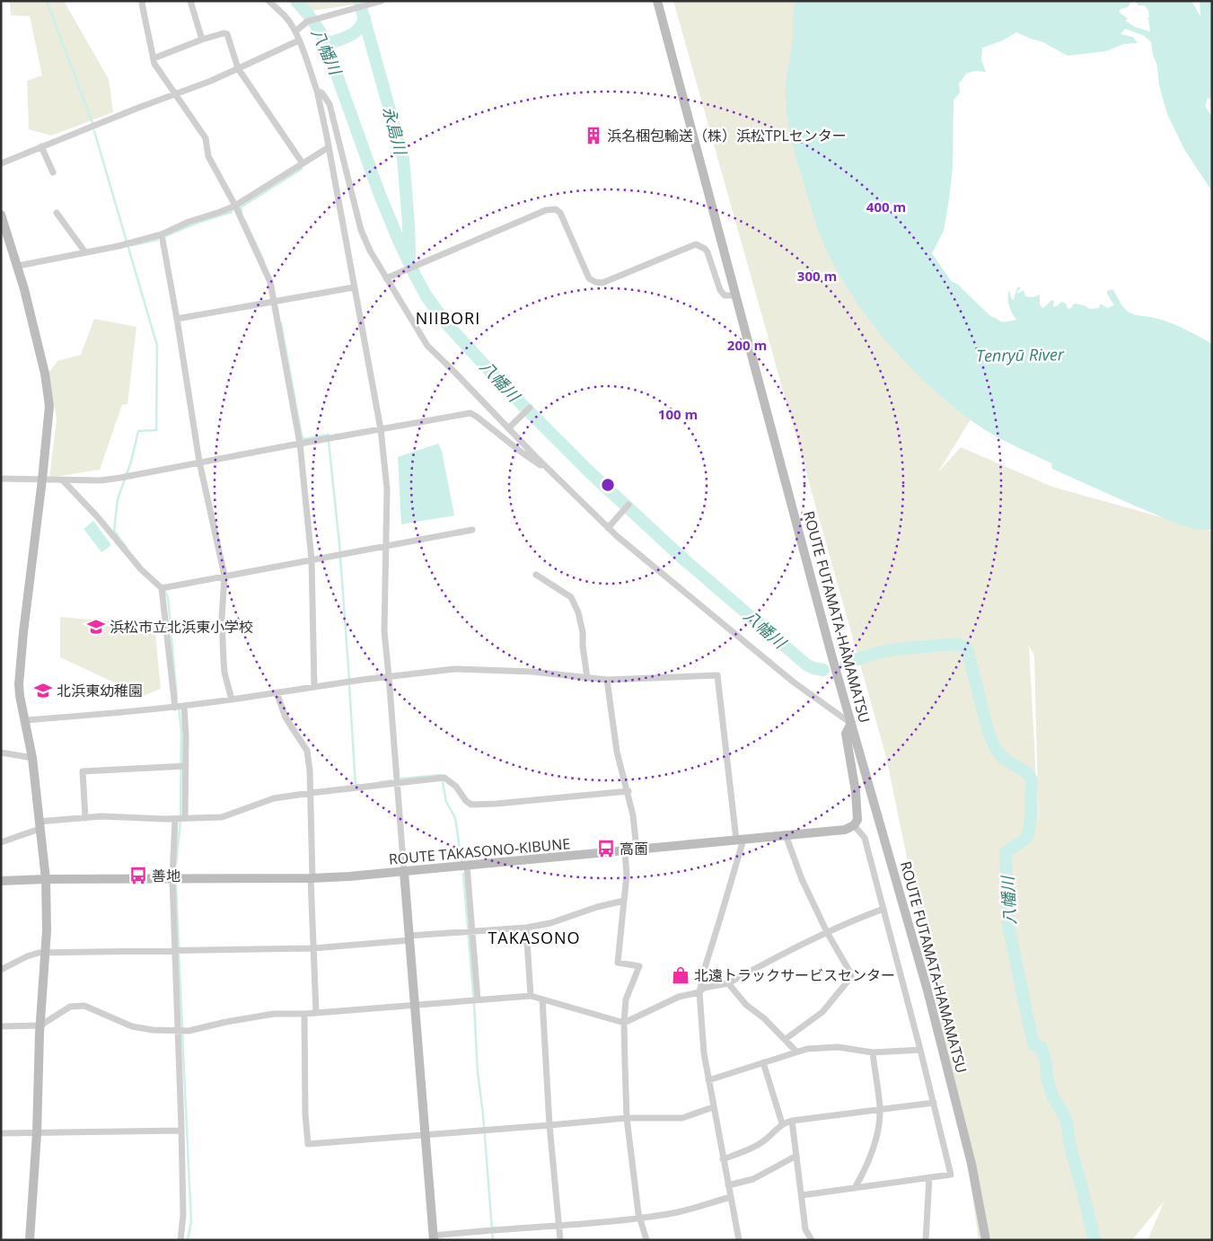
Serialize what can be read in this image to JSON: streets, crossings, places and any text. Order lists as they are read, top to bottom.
{
  "streets": {
    "main road": ["ROUTE FUTAMATA-HAMAMATSU", "ROUTE TAKASONO-KIBUNE"]
  },
  "districts": ["NIIBORI", "TAKASONO"],
  "water": ["八幡川", "永島川", "Tenryū River"],
  "places": {
    "building": ["浜名梱包輸送（株）浜松TPLセンター"],
    "school or university": ["浜松市立北浜東小学校", "北浜東幼稚園"],
    "bus stop": ["高薗", "善地"],
    "shop": ["北遠トラックサービスセンター"]
  },
  "rings": [
    "400 m",
    "300 m",
    "200 m",
    "100 m"
  ]
}
